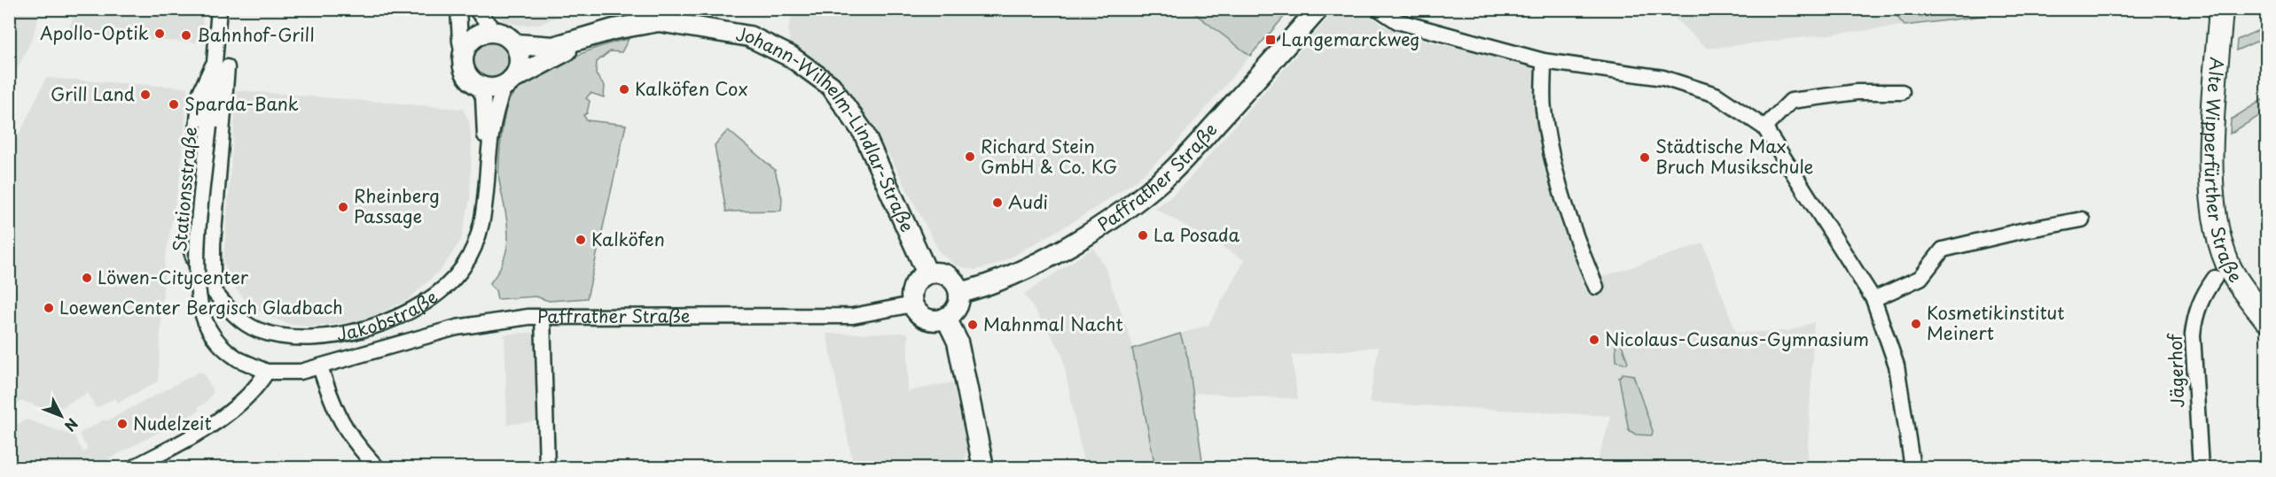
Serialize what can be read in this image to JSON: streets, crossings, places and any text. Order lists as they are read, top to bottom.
{
  "streets": {
    "main road": ["Alte Wipperfürther Straße"],
    "street": [
      "Johann-Wilhelm-Lindlar-Straße",
      "Paffrather Straße",
      "Stationsstraße",
      "Jakobstraße",
      "Jägerhof"
    ]
  },
  "crossings": [
    ["Johann-Wilhelm-Lindlar-Straße", "Paffrather Straße"],
    ["Johann-Wilhelm-Lindlar-Straße", "Jakobstraße"],
    ["Paffrather Straße", "Stationsstraße"],
    ["Stationsstraße", "Jakobstraße"]
  ],
  "places": {
    "other": [
      "Apollo-Optik",
      "Bahnhof-Grill",
      "Kalköfen Cox",
      "Grill Land",
      "Sparda-Bank",
      "Richard Stein GmbH & Co. KG",
      "Städtische Max Bruch Musikschule",
      "Audi",
      "Rheinberg Passage",
      "La Posada",
      "Kalköfen",
      "Löwen-Citycenter",
      "LoewenCenter Bergisch Gladbach",
      "Kosmetikinstitut Meinert",
      "Mahnmal Nacht",
      "Nicolaus-Cusanus-Gymnasium",
      "Nudelzeit"
    ],
    "transit": ["Langemarckweg"]
  },
  "north": "bottom right"
}
